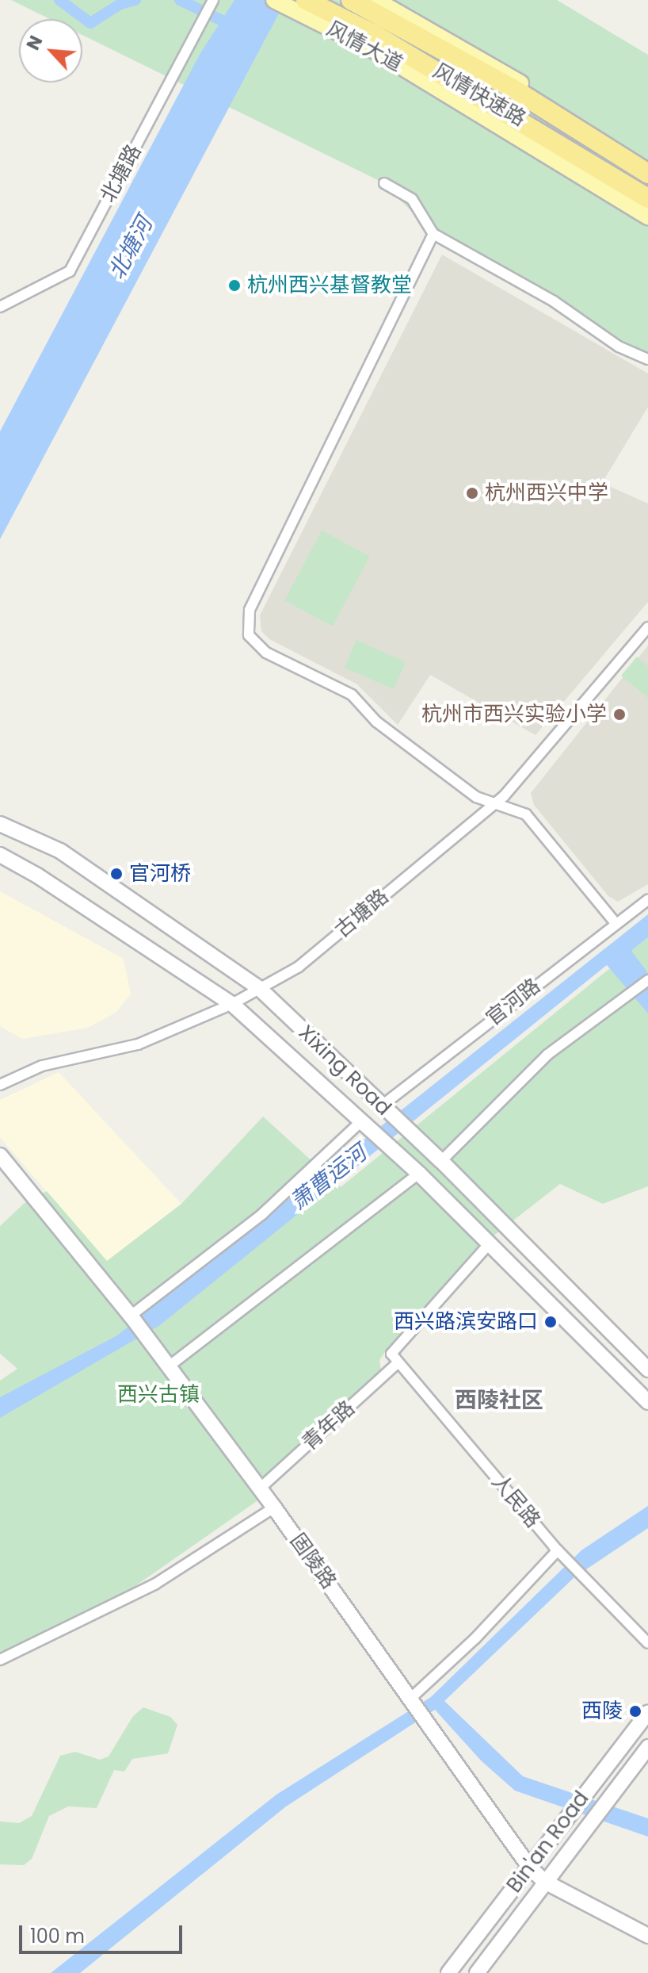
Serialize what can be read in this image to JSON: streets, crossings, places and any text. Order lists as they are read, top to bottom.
{
  "streets": {
    "highway": ["风情快速路"],
    "main road": [
      "风情大道",
      "Xixing Road",
      "固陵路",
      "Bin'an Road"
    ],
    "street": [
      "北塘路",
      "古塘路",
      "官河路",
      "青年路",
      "人民路"
    ]
  },
  "crossings": [
    ["古塘路", "Xixing Road"],
    ["官河路", "Xixing Road"],
    ["Xixing Road", "人民路"],
    ["青年路", "人民路"],
    ["青年路", "固陵路"],
    ["固陵路", "Bin'an Road"]
  ],
  "districts": ["西陵社区"],
  "water": ["北塘河", "萧曹运河"],
  "parks": ["西兴古镇"],
  "places": [
    "杭州西兴基督教堂",
    "杭州西兴中学",
    "杭州市西兴实验小学",
    "官河桥",
    "西兴路滨安路口",
    "西陵"
  ],
  "scale_bar": "100 m",
  "north": "top left"
}
